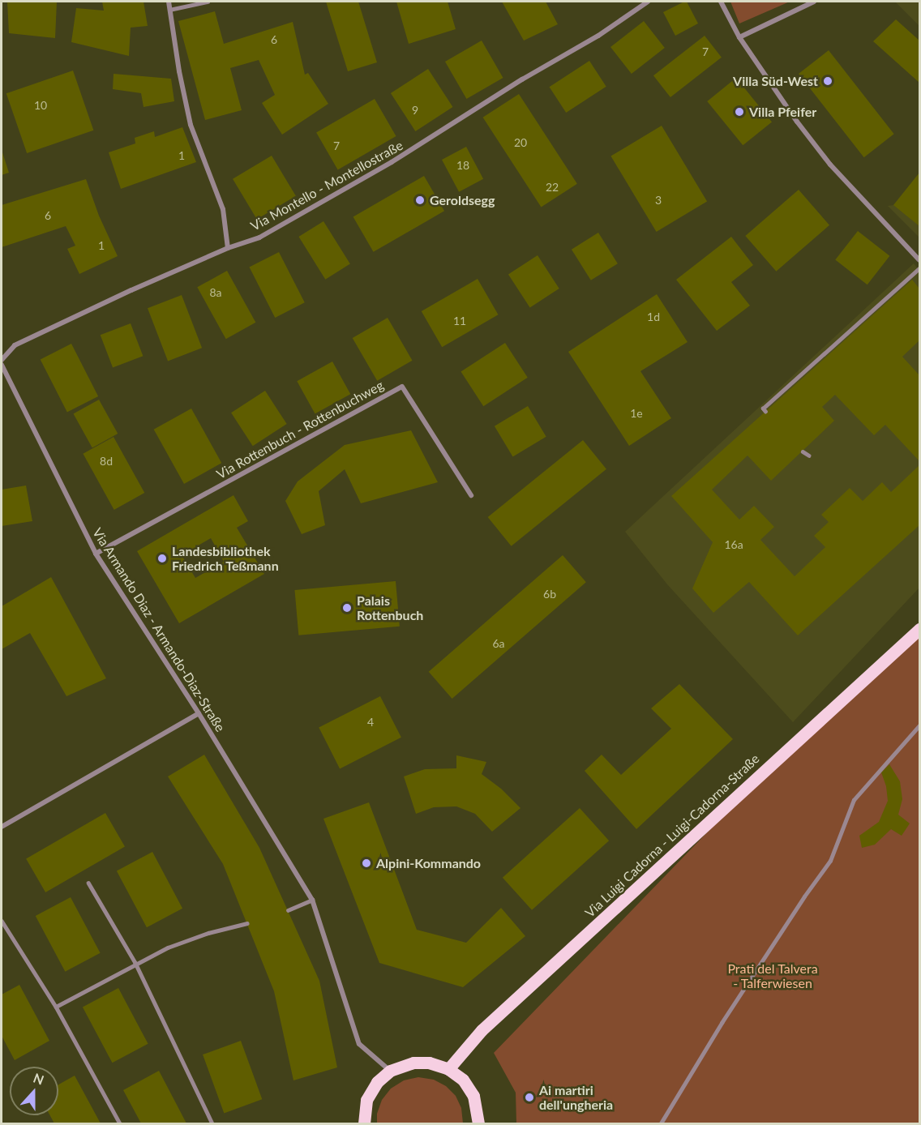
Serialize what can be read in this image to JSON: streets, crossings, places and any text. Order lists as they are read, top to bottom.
{
  "streets": {
    "main road": ["Via Luigi Cadorna - Luigi-Cadorna-Straße"],
    "street": ["Via Montello - Montellostraße", "Via Rottenbuch - Rottenbuchweg", "Via Armando Diaz - Armando-Diaz-Straße"]
  },
  "crossings": [
    ["Via Rottenbuch - Rottenbuchweg", "Via Armando Diaz - Armando-Diaz-Straße"]
  ],
  "parks": ["Prati del Talvera - Talferwiesen"],
  "places": [
    "Villa Süd-West",
    "Villa Pfeifer",
    "Geroldsegg",
    "Landesbibliothek Friedrich Teßmann",
    "Palais Rottenbuch",
    "Alpini-Kommando",
    "Ai martiri dell'ungheria"
  ],
  "house_numbers": [
    "6",
    "7",
    "10",
    "9",
    "20",
    "7",
    "1",
    "18",
    "22",
    "3",
    "6",
    "1",
    "8a",
    "1d",
    "11",
    "1e",
    "8d",
    "16a",
    "6b",
    "6a",
    "4"
  ],
  "north": "top"
}
